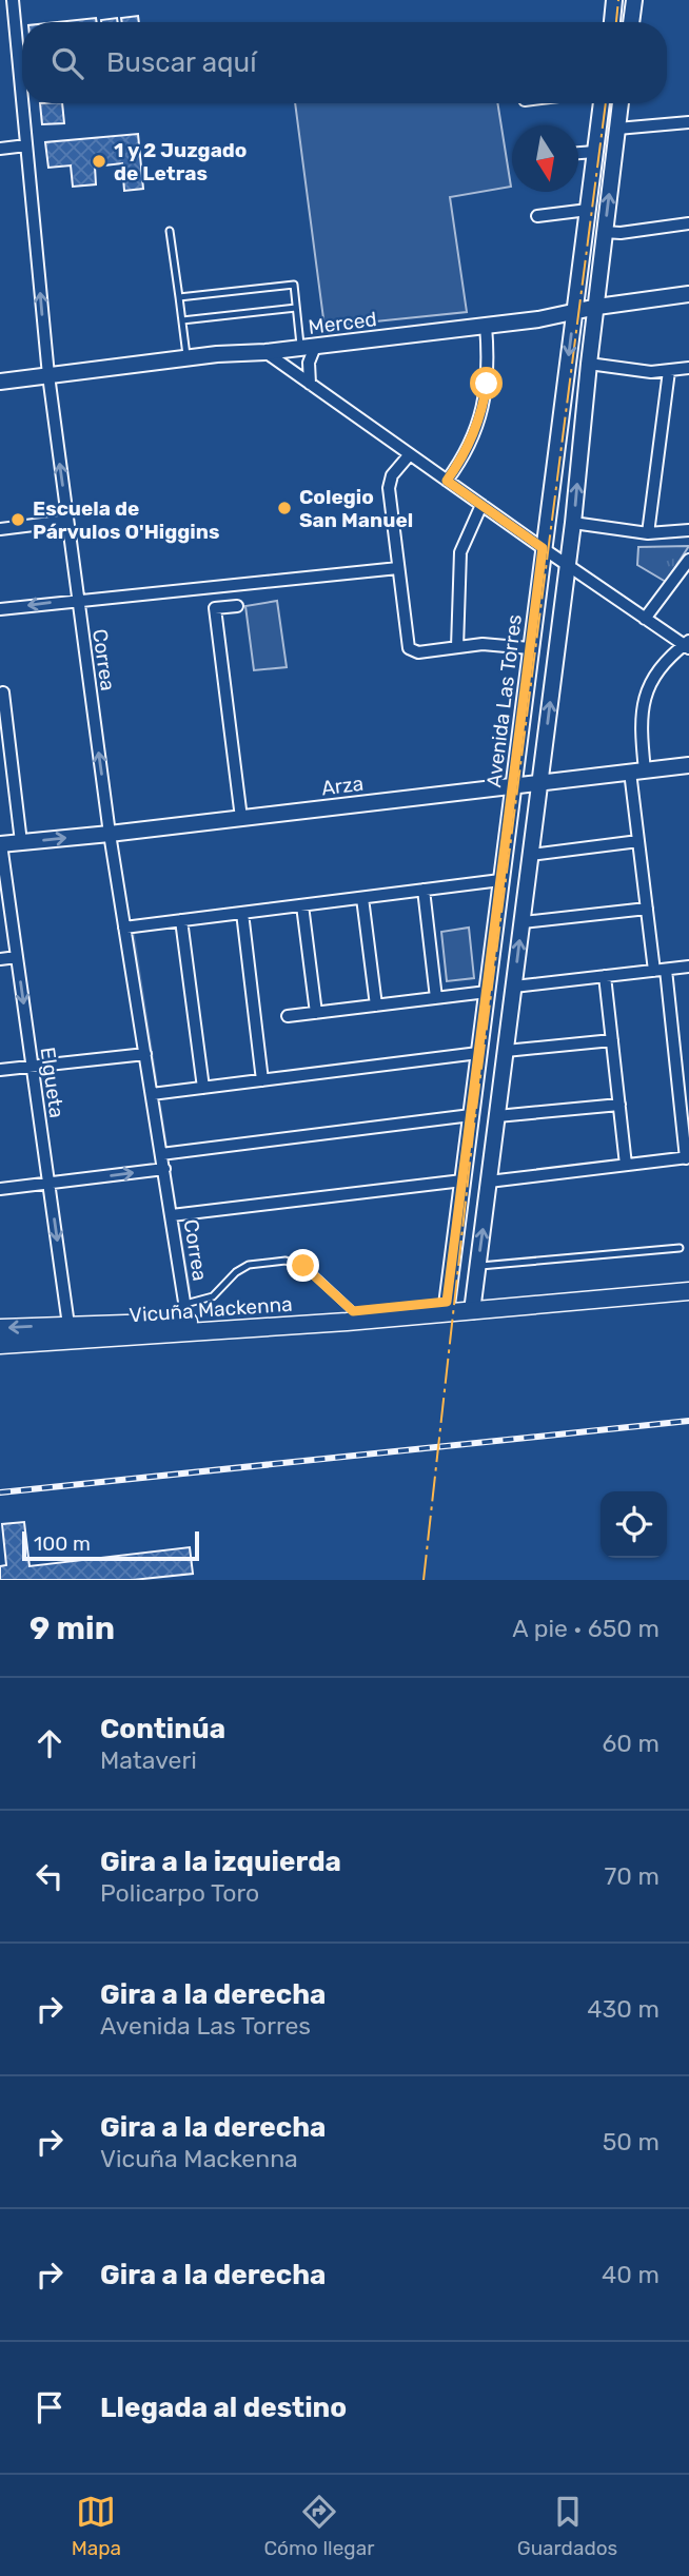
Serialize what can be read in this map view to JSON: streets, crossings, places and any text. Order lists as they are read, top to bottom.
{
  "streets": {
    "main road": [
      "Merced",
      "Avenida Las Torres",
      "Arza",
      "Vicuña Mackenna"
    ],
    "street": ["Correa", "Elgueta"]
  },
  "crossings": [
    ["Merced", "Correa"],
    ["Merced", "Avenida Las Torres"],
    ["Correa", "Arza"],
    ["Correa", "Vicuña Mackenna"],
    ["Avenida Las Torres", "Arza"],
    ["Avenida Las Torres", "Vicuña Mackenna"],
    ["Arza", "Elgueta"],
    ["Elgueta", "Vicuña Mackenna"]
  ],
  "one_way": ["Correa", "Elgueta"],
  "places": ["1 y 2 Juzgado de Letras", "Colegio San Manuel", "Escuela de Párvulos O'Higgins"],
  "scale_bar": "100 m",
  "north": "bottom",
  "page": {
    "search": "Buscar aquí",
    "scale": "100 m",
    "heading": ["9 min", "A pie · 650 m"],
    "list": [
      ["Continúa", "Mataveri", "60 m"],
      ["Gira a la izquierda", "Policarpo Toro", "70 m"],
      ["Gira a la derecha", "Avenida Las Torres", "430 m"],
      ["Gira a la derecha", "Vicuña Mackenna", "50 m"],
      ["Gira a la derecha", "40 m"],
      "Llegada al destino"
    ],
    "nav": ["Mapa", "Cómo llegar", "Guardados"]
  }
}
